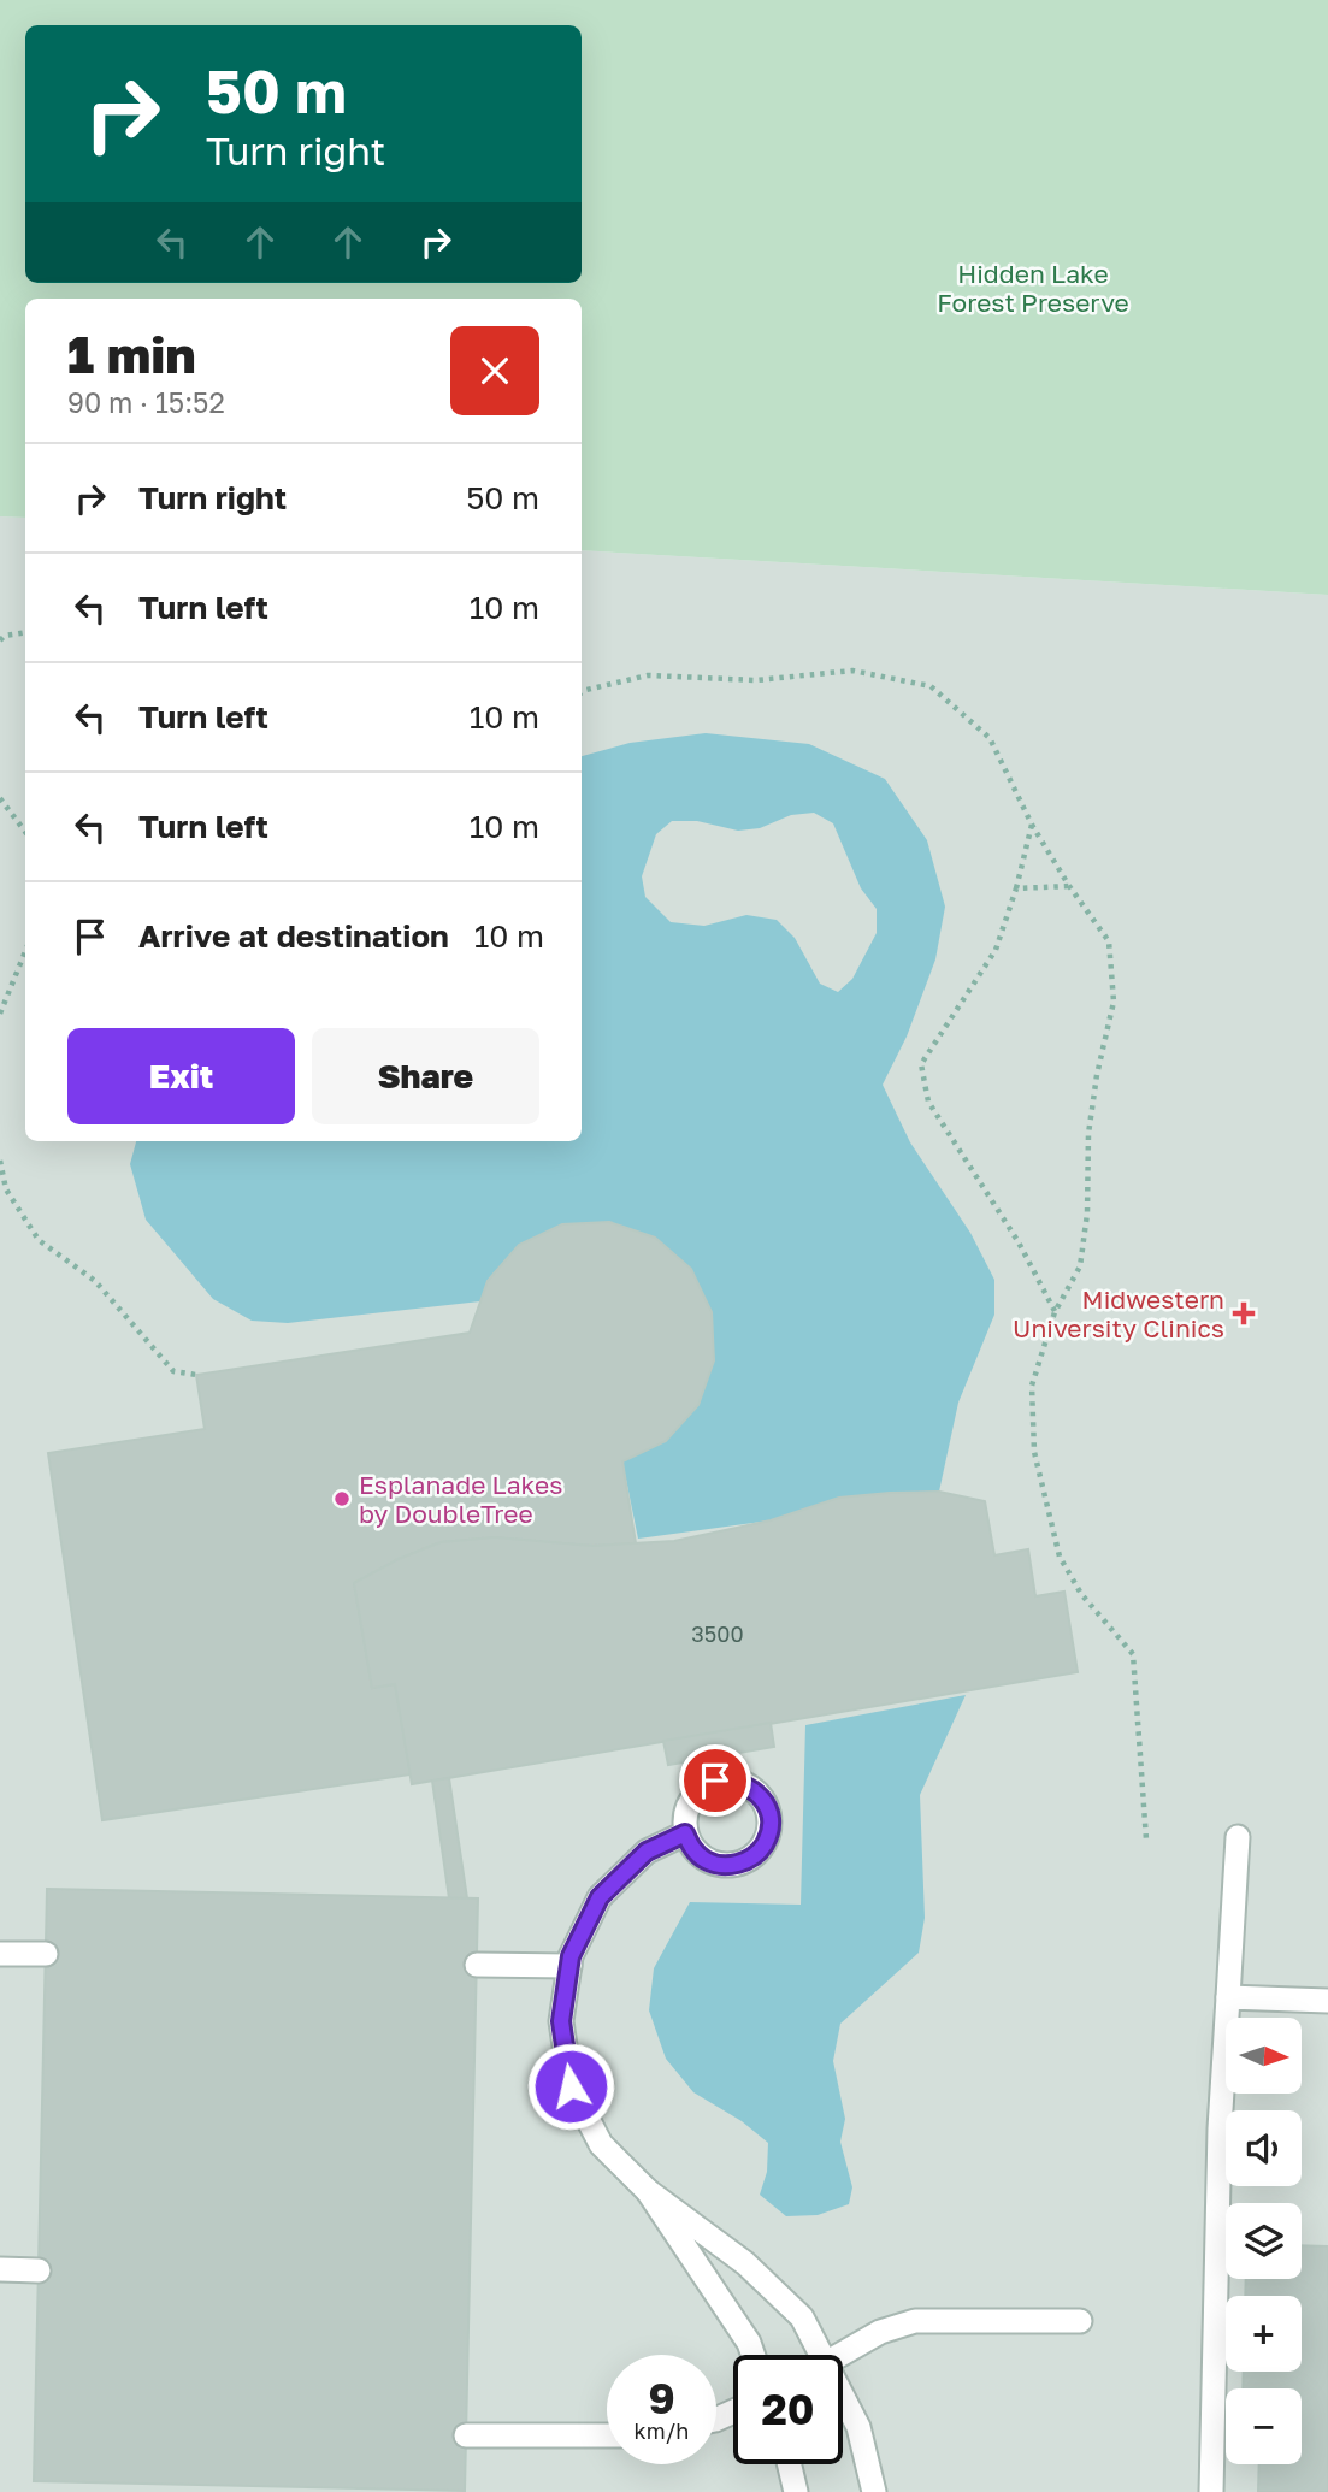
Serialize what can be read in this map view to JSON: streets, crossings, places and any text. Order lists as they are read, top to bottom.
{
  "parks": ["Hidden Lake Forest Preserve"],
  "places": {
    "health": ["Midwestern University Clinics"],
    "other": ["Esplanade Lakes by DoubleTree"]
  },
  "house_numbers": ["3500"],
  "north": "right",
  "page": {
    "turn": ["50 m", "Turn right"],
    "heading": ["1 min", "90 m · 15:52"],
    "list": [
      {
        "name": "Turn right",
        "value": "50 m"
      },
      {
        "name": "Turn left",
        "value": "10 m"
      },
      {
        "name": "Turn left",
        "value": "10 m"
      },
      {
        "name": "Turn left",
        "value": "10 m"
      },
      {
        "name": "Arrive at destination",
        "value": "10 m"
      }
    ],
    "buttons": ["Exit", "Share"],
    "map_buttons": ["+", "−"],
    "speed": "9 km/h",
    "limit": "20"
  }
}
